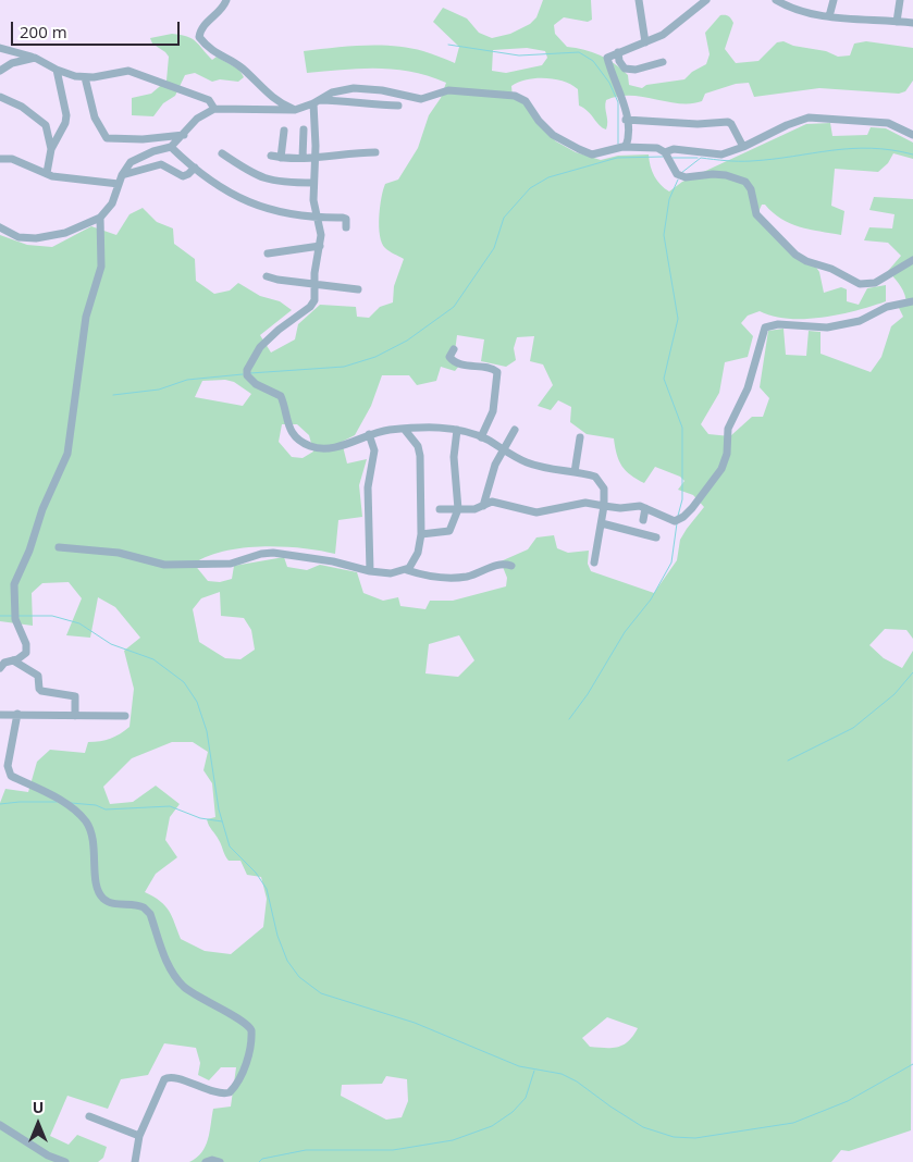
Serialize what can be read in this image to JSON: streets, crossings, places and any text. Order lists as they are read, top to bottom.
{
  "scale_bar": "200 m",
  "north": "top"
}
